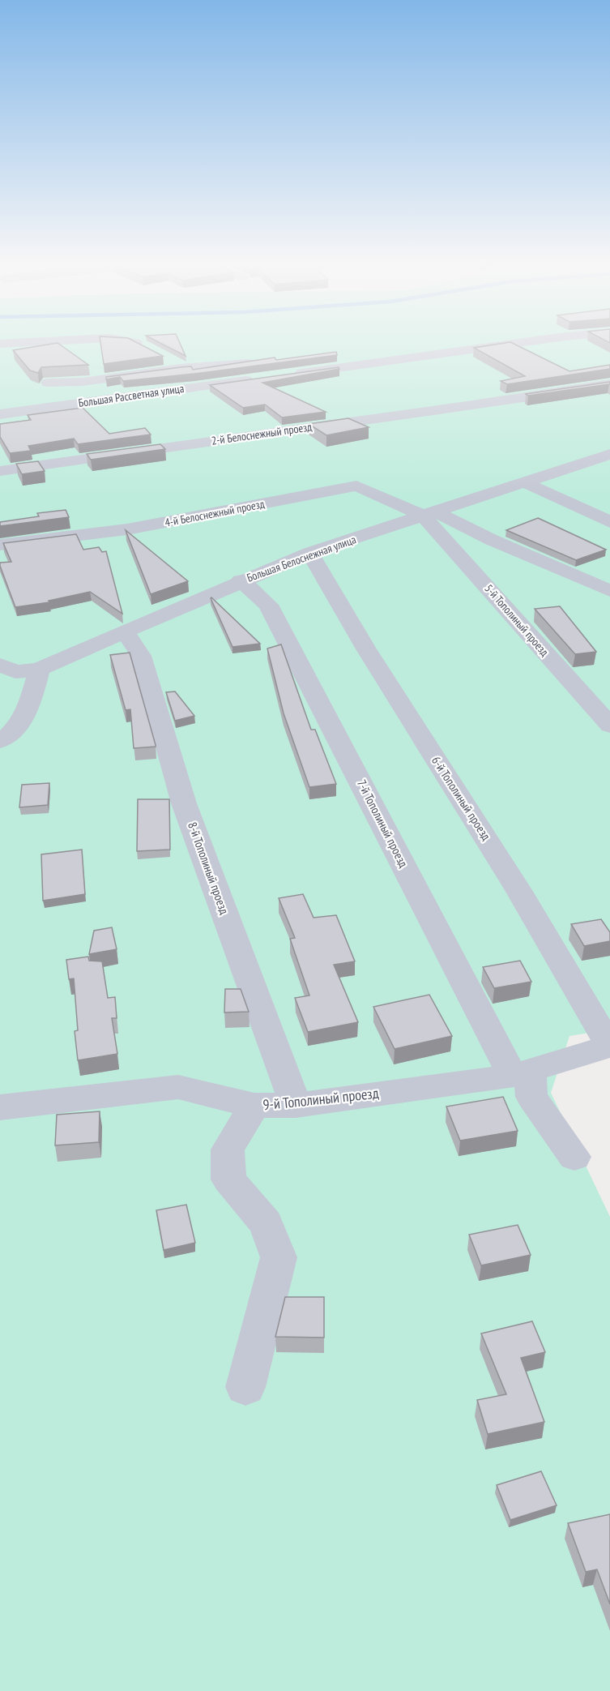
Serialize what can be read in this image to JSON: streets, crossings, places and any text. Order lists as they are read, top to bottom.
{
  "streets": {
    "street": [
      "Большая Рассветная улица",
      "2-й Белоснежный проезд",
      "4-й Белоснежный проезд",
      "Большая Белоснежная улица",
      "5-й Тополиный проезд",
      "6-й Тополиный проезд",
      "7-й Тополиный проезд",
      "8-й Тополиный проезд",
      "9-й Тополиный проезд"
    ]
  },
  "crossings": [
    ["4-й Белоснежный проезд", "Большая Белоснежная улица"],
    ["4-й Белоснежный проезд", "5-й Тополиный проезд"],
    ["Большая Белоснежная улица", "5-й Тополиный проезд"],
    ["Большая Белоснежная улица", "6-й Тополиный проезд"],
    ["Большая Белоснежная улица", "7-й Тополиный проезд"],
    ["Большая Белоснежная улица", "8-й Тополиный проезд"],
    ["6-й Тополиный проезд", "9-й Тополиный проезд"],
    ["7-й Тополиный проезд", "9-й Тополиный проезд"],
    ["8-й Тополиный проезд", "9-й Тополиный проезд"]
  ]
}
